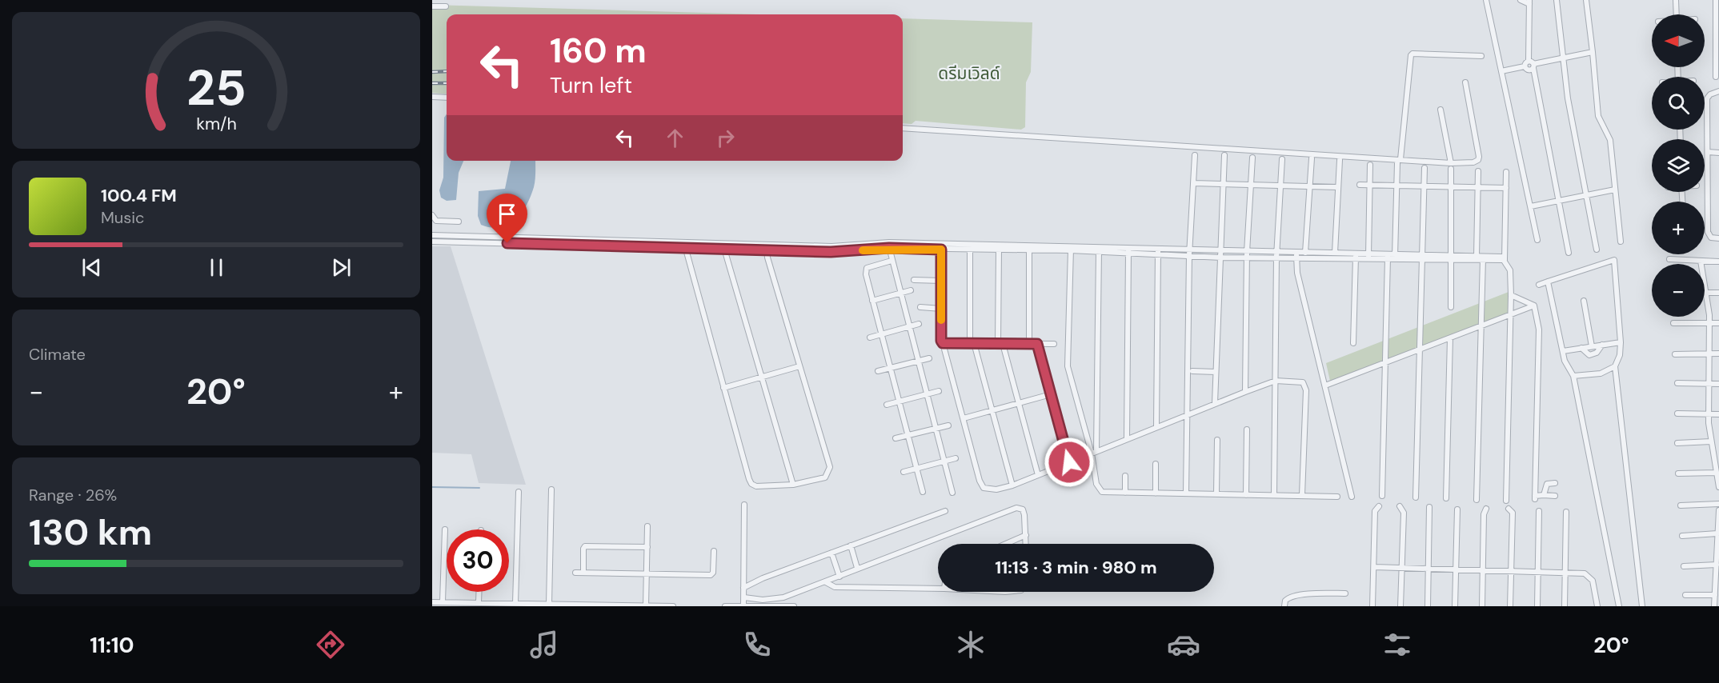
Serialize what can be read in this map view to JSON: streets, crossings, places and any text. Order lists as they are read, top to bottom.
{
  "parks": ["ดรีมเวิลด์"],
  "north": "left",
  "page": {
    "map_buttons": ["+", "−"],
    "turn": ["160 m", "Turn left"],
    "song": ["100.4 FM", "Music"],
    "tile": [
      "Climate",
      ["Range · 26%", "130 km"]
    ],
    "heat": ["−", "20°", "+"],
    "limit": "30",
    "trip": "11:13 · 3 min · 980 m",
    "tabs": ["11:10", "20°"],
    "gauge": ["25", "km/h"]
  }
}
